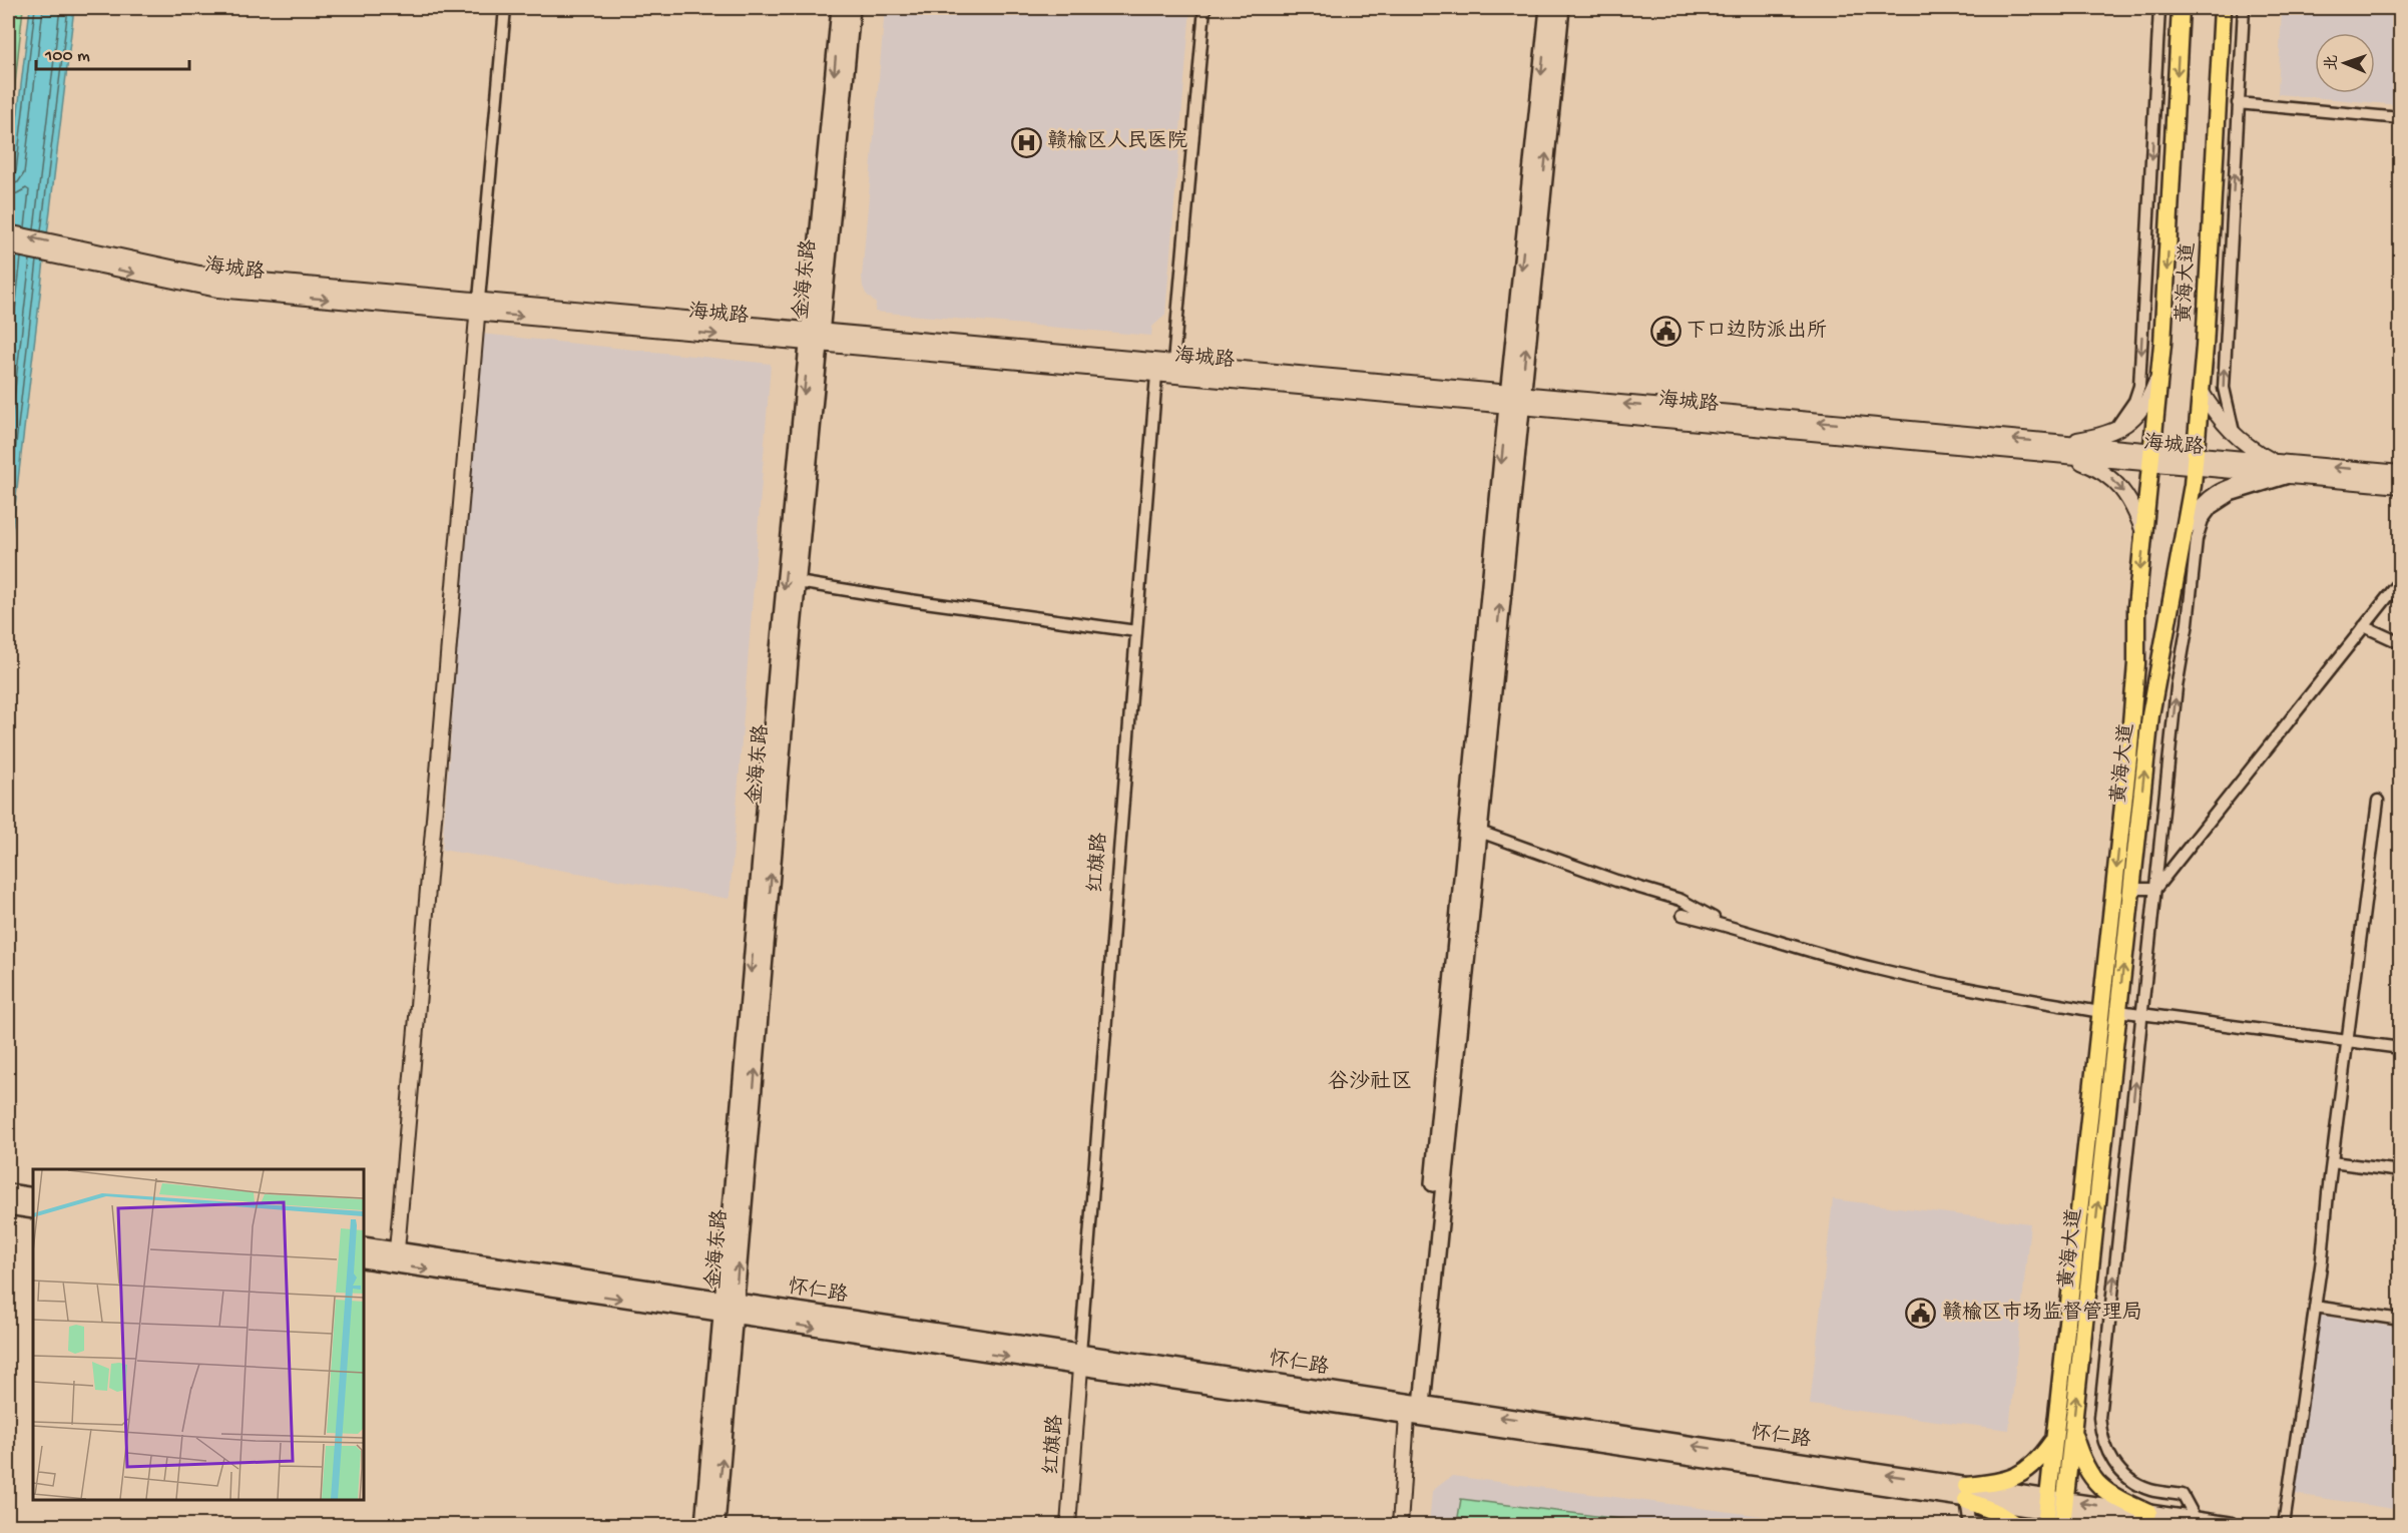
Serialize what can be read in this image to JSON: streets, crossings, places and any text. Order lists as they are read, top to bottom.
{
  "streets": {
    "main road": ["金海东路", "黄海大道", "怀仁路"],
    "street": ["海城路", "红旗路"]
  },
  "crossings": [
    ["海城路", "金海东路"],
    ["海城路", "黄海大道"],
    ["海城路", "红旗路"],
    ["金海东路", "怀仁路"],
    ["黄海大道", "怀仁路"],
    ["红旗路", "怀仁路"]
  ],
  "districts": ["谷沙社区"],
  "places": {
    "hospital": ["赣榆区人民医院"],
    "public building": ["下口边防派出所", "赣榆区市场监督管理局"]
  },
  "scale_bar": "100 m",
  "north": "left"
}
